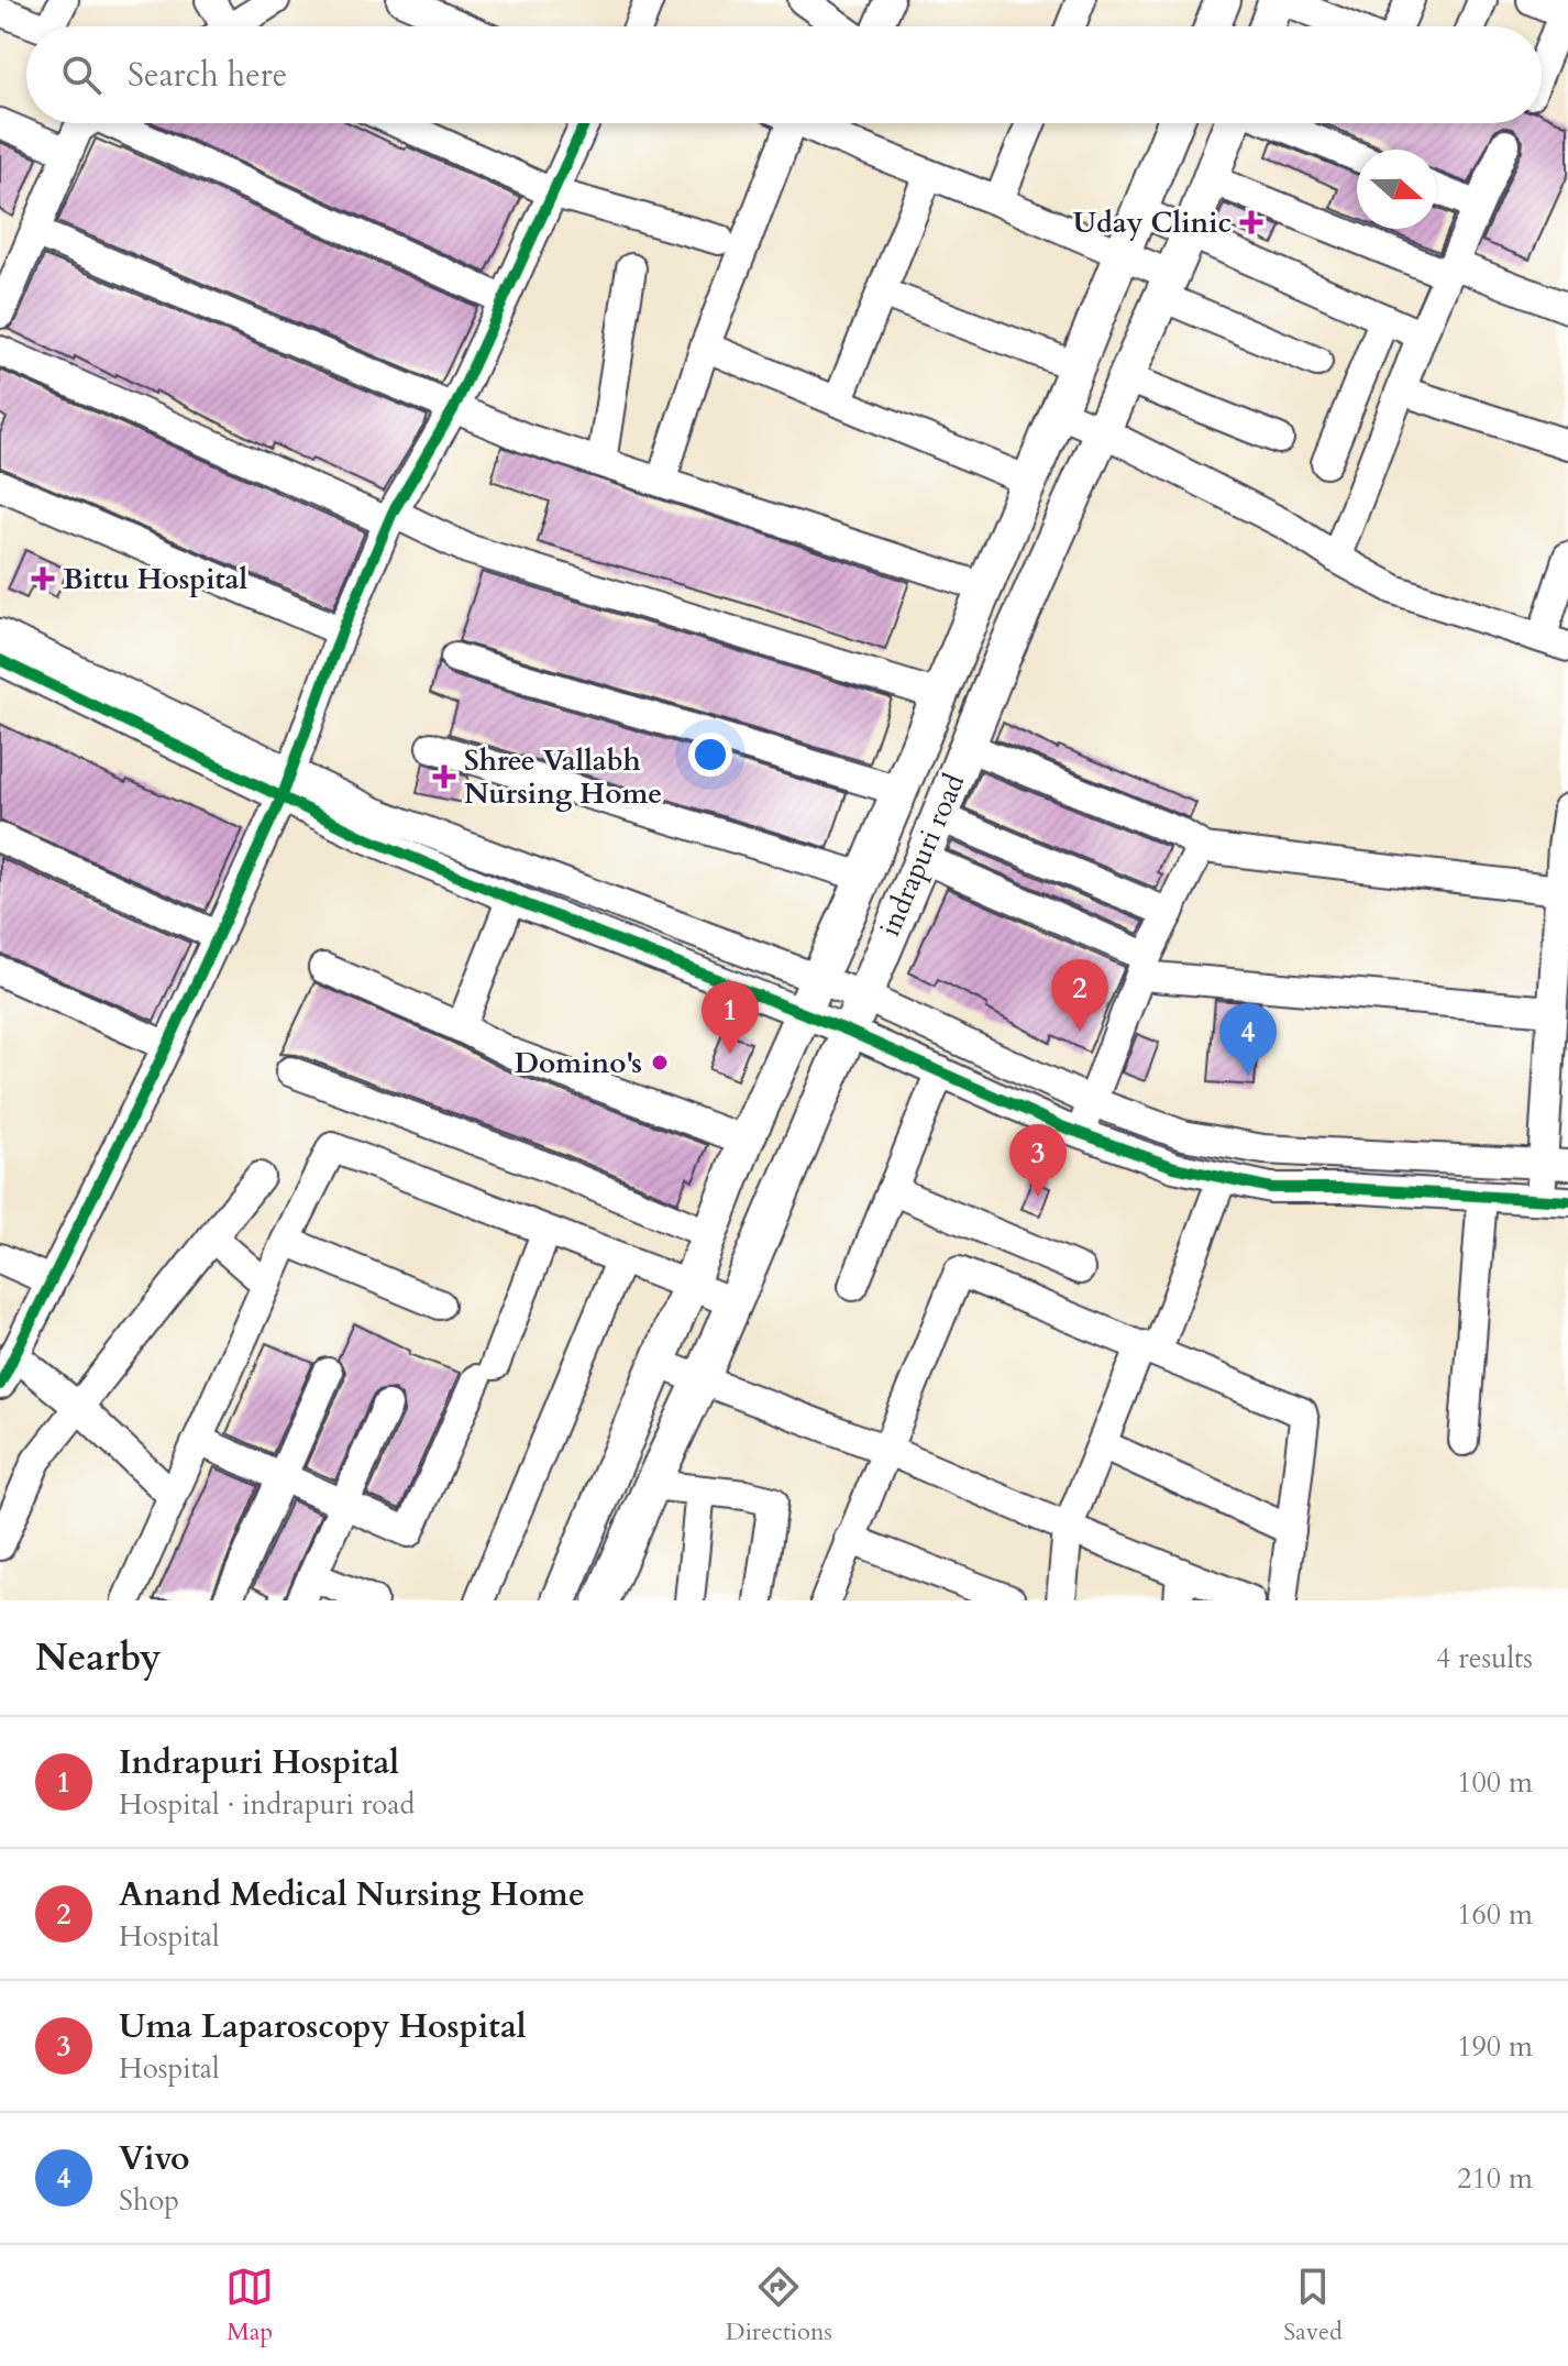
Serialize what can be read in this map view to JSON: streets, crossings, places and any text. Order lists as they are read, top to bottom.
{
  "streets": {
    "main road": ["indrapuri road"]
  },
  "places": {
    "health": ["Uday Clinic", "Bittu Hospital", "Shree Vallabh Nursing Home"],
    "other": ["Domino's"]
  },
  "north": "right",
  "page": {
    "search": "Search here",
    "pins": [
      "2",
      "1",
      "4",
      "3"
    ],
    "heading": ["Nearby", "4 results"],
    "list": [
      {
        "mark": "1",
        "name": "Indrapuri Hospital",
        "note": "Hospital · indrapuri road",
        "value": "100 m"
      },
      {
        "mark": "2",
        "name": "Anand Medical Nursing Home",
        "note": "Hospital",
        "value": "160 m"
      },
      {
        "mark": "3",
        "name": "Uma Laparoscopy Hospital",
        "note": "Hospital",
        "value": "190 m"
      },
      {
        "mark": "4",
        "name": "Vivo",
        "note": "Shop",
        "value": "210 m"
      }
    ],
    "nav": ["Map", "Directions", "Saved"]
  }
}
